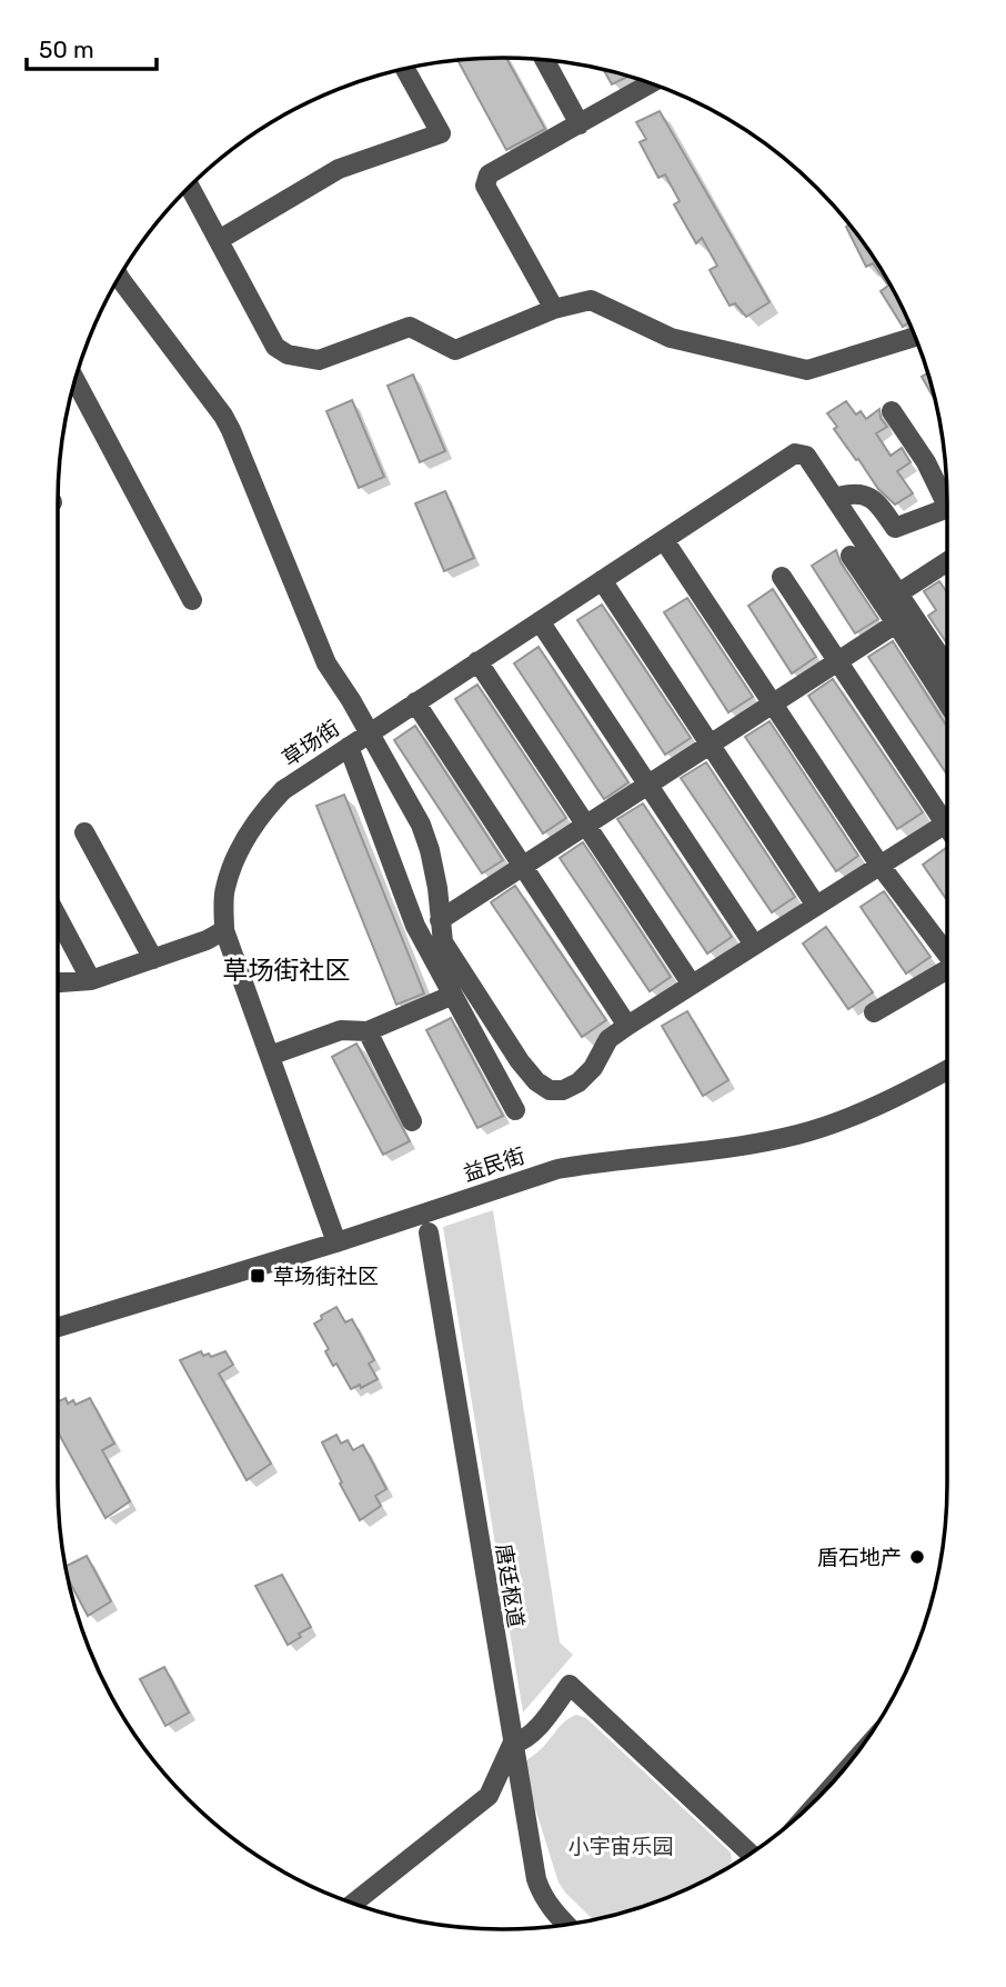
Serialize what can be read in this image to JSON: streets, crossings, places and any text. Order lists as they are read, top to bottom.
{
  "streets": {
    "street": ["草场街", "益民街", "唐廷枢道"]
  },
  "crossings": [
    ["草场街", "益民街"]
  ],
  "districts": ["草场街社区"],
  "parks": ["小宇宙乐园"],
  "places": {
    "transit": ["草场街社区"],
    "other": ["盾石地产"]
  },
  "scale_bar": "50 m"
}
